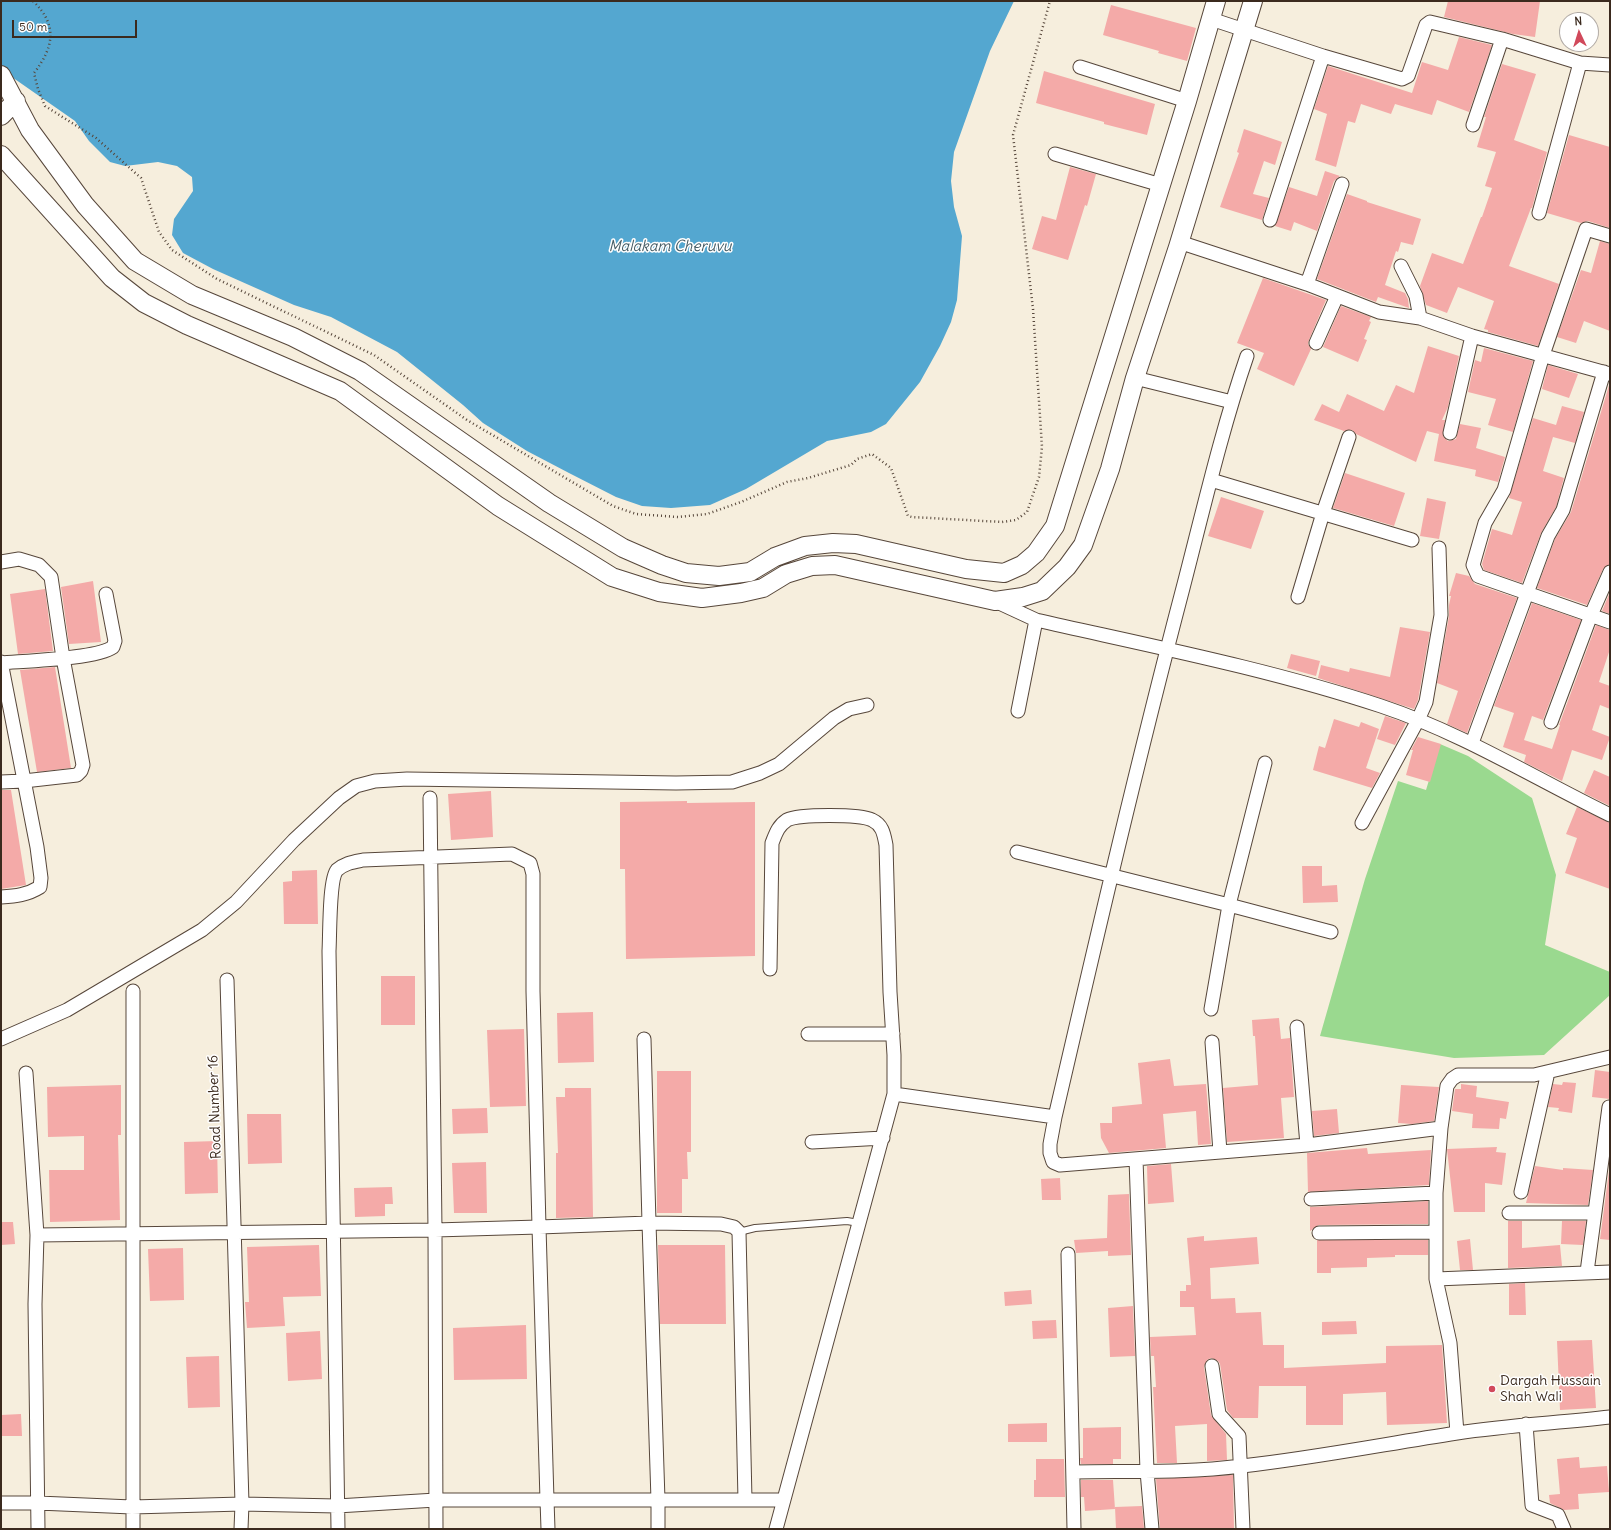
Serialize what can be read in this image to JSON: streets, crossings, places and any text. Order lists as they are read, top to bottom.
{
  "streets": {
    "street": ["Road Number 16"]
  },
  "water": ["Malakam Cheruvu"],
  "places": ["Dargah Hussain Shah Wali"],
  "scale_bar": "50 m",
  "north": "top"
}
